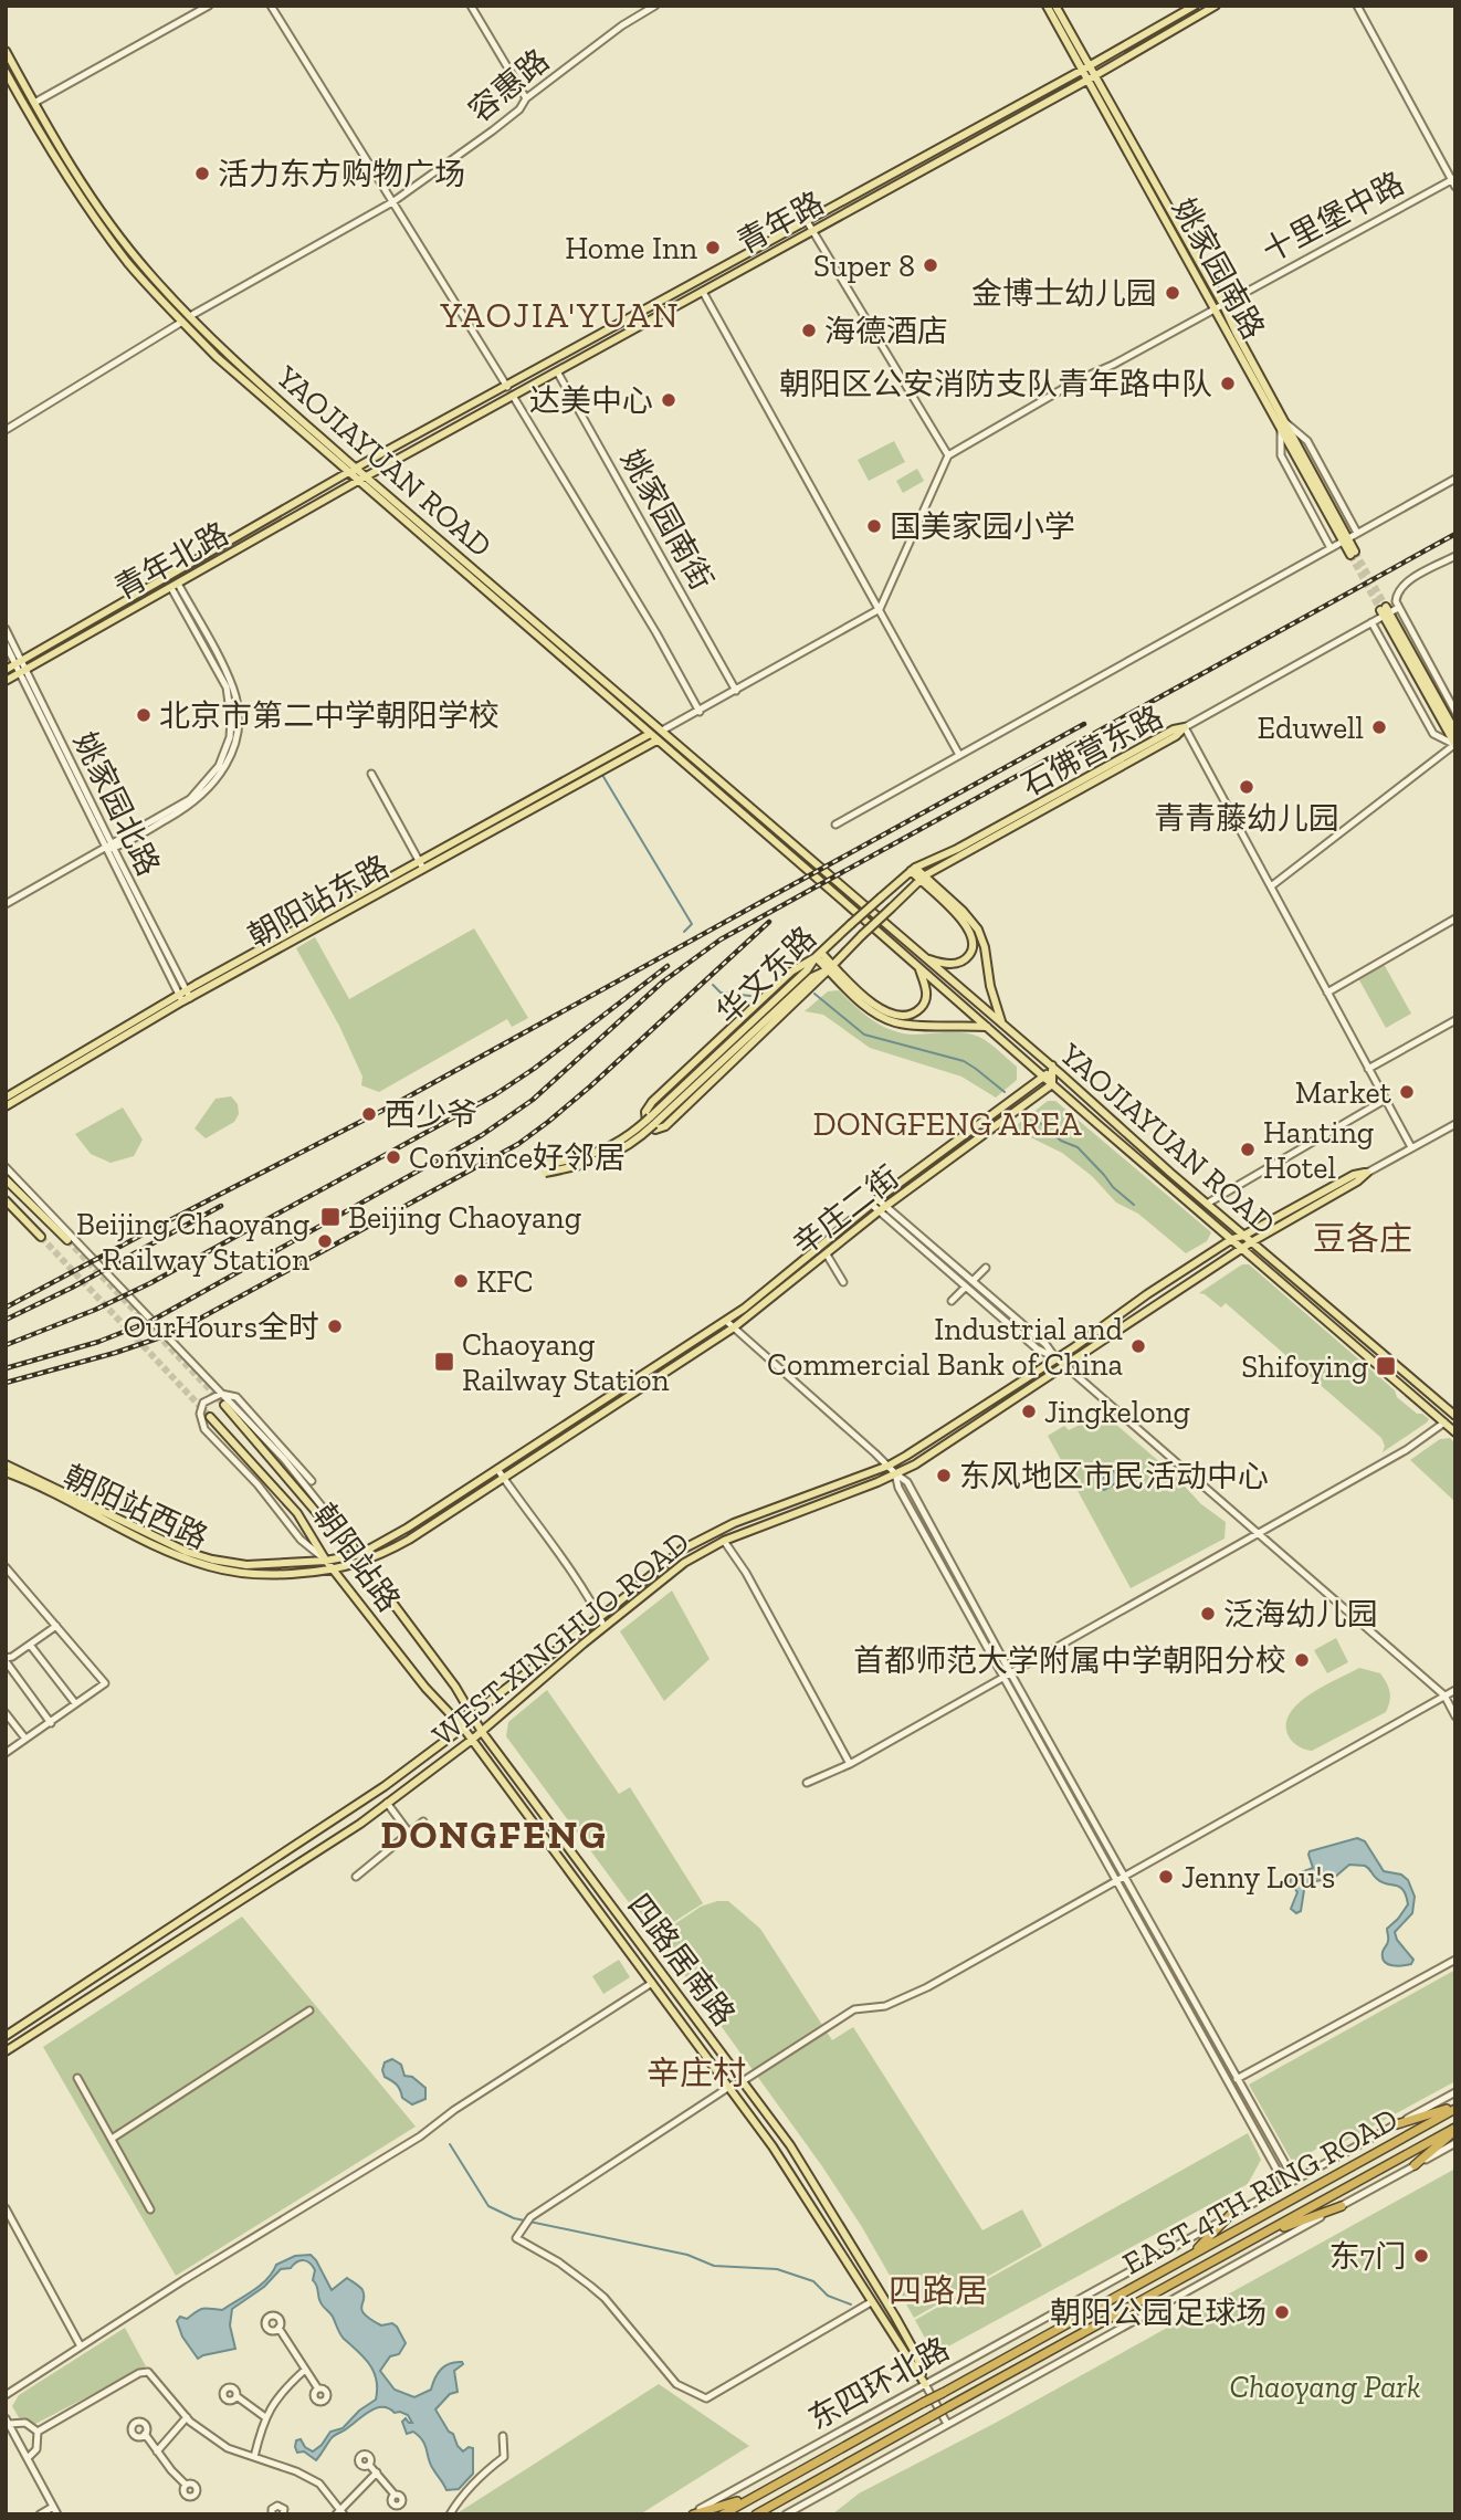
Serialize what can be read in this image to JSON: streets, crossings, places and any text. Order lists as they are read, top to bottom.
{
  "streets": {
    "highway": ["EAST 4TH RING ROAD"],
    "main road": [
      "青年路",
      "姚家园南路",
      "YAOJIAYUAN ROAD",
      "青年北路",
      "石佛营东路",
      "朝阳站东路",
      "华文东路",
      "辛庄二街",
      "朝阳站西路",
      "朝阳站路",
      "WEST XINGHUO ROAD",
      "四路居南路"
    ],
    "street": [
      "容惠路",
      "十里堡中路",
      "姚家园南街",
      "姚家园北路",
      "东四环北路"
    ]
  },
  "crossings": [
    ["容惠路", "YAOJIAYUAN ROAD"],
    ["十里堡中路", "姚家园南路"],
    ["青年路", "姚家园南路"],
    ["青年路", "YAOJIAYUAN ROAD"],
    ["青年路", "姚家园南街"],
    ["青年路", "青年北路"],
    ["YAOJIAYUAN ROAD", "青年北路"],
    ["YAOJIAYUAN ROAD", "朝阳站东路"],
    ["YAOJIAYUAN ROAD", "辛庄二街"],
    ["YAOJIAYUAN ROAD", "WEST XINGHUO ROAD"],
    ["青年北路", "姚家园北路"],
    ["石佛营东路", "华文东路"],
    ["姚家园北路", "朝阳站东路"],
    ["辛庄二街", "朝阳站西路"],
    ["朝阳站西路", "朝阳站路"],
    ["朝阳站路", "WEST XINGHUO ROAD"],
    ["朝阳站路", "四路居南路"],
    ["朝阳站路", "东四环北路"],
    ["WEST XINGHUO ROAD", "四路居南路"],
    ["四路居南路", "东四环北路"]
  ],
  "districts": [
    "YAOJIA'YUAN",
    "DONGFENG AREA",
    "豆各庄",
    "DONGFENG",
    "辛庄村",
    "四路居"
  ],
  "parks": ["Chaoyang Park"],
  "places": {
    "other": [
      "活力东方购物广场",
      "Home Inn",
      "Super 8",
      "金博士幼儿园",
      "海德酒店",
      "朝阳区公安消防支队青年路中队",
      "达美中心",
      "国美家园小学",
      "北京市第二中学朝阳学校",
      "Eduwell",
      "青青藤幼儿园",
      "Market",
      "西少爷",
      "Hanting Hotel",
      "Convince好邻居",
      "Beijing Chaoyang Railway Station",
      "KFC",
      "OurHours全时",
      "Industrial and Commercial Bank of China",
      "Jingkelong",
      "东风地区市民活动中心",
      "泛海幼儿园",
      "首都师范大学附属中学朝阳分校",
      "Jenny Lou's",
      "东7门",
      "朝阳公园足球场"
    ],
    "transit": ["Beijing Chaoyang", "Chaoyang Railway Station", "Shifoying"]
  }
}
